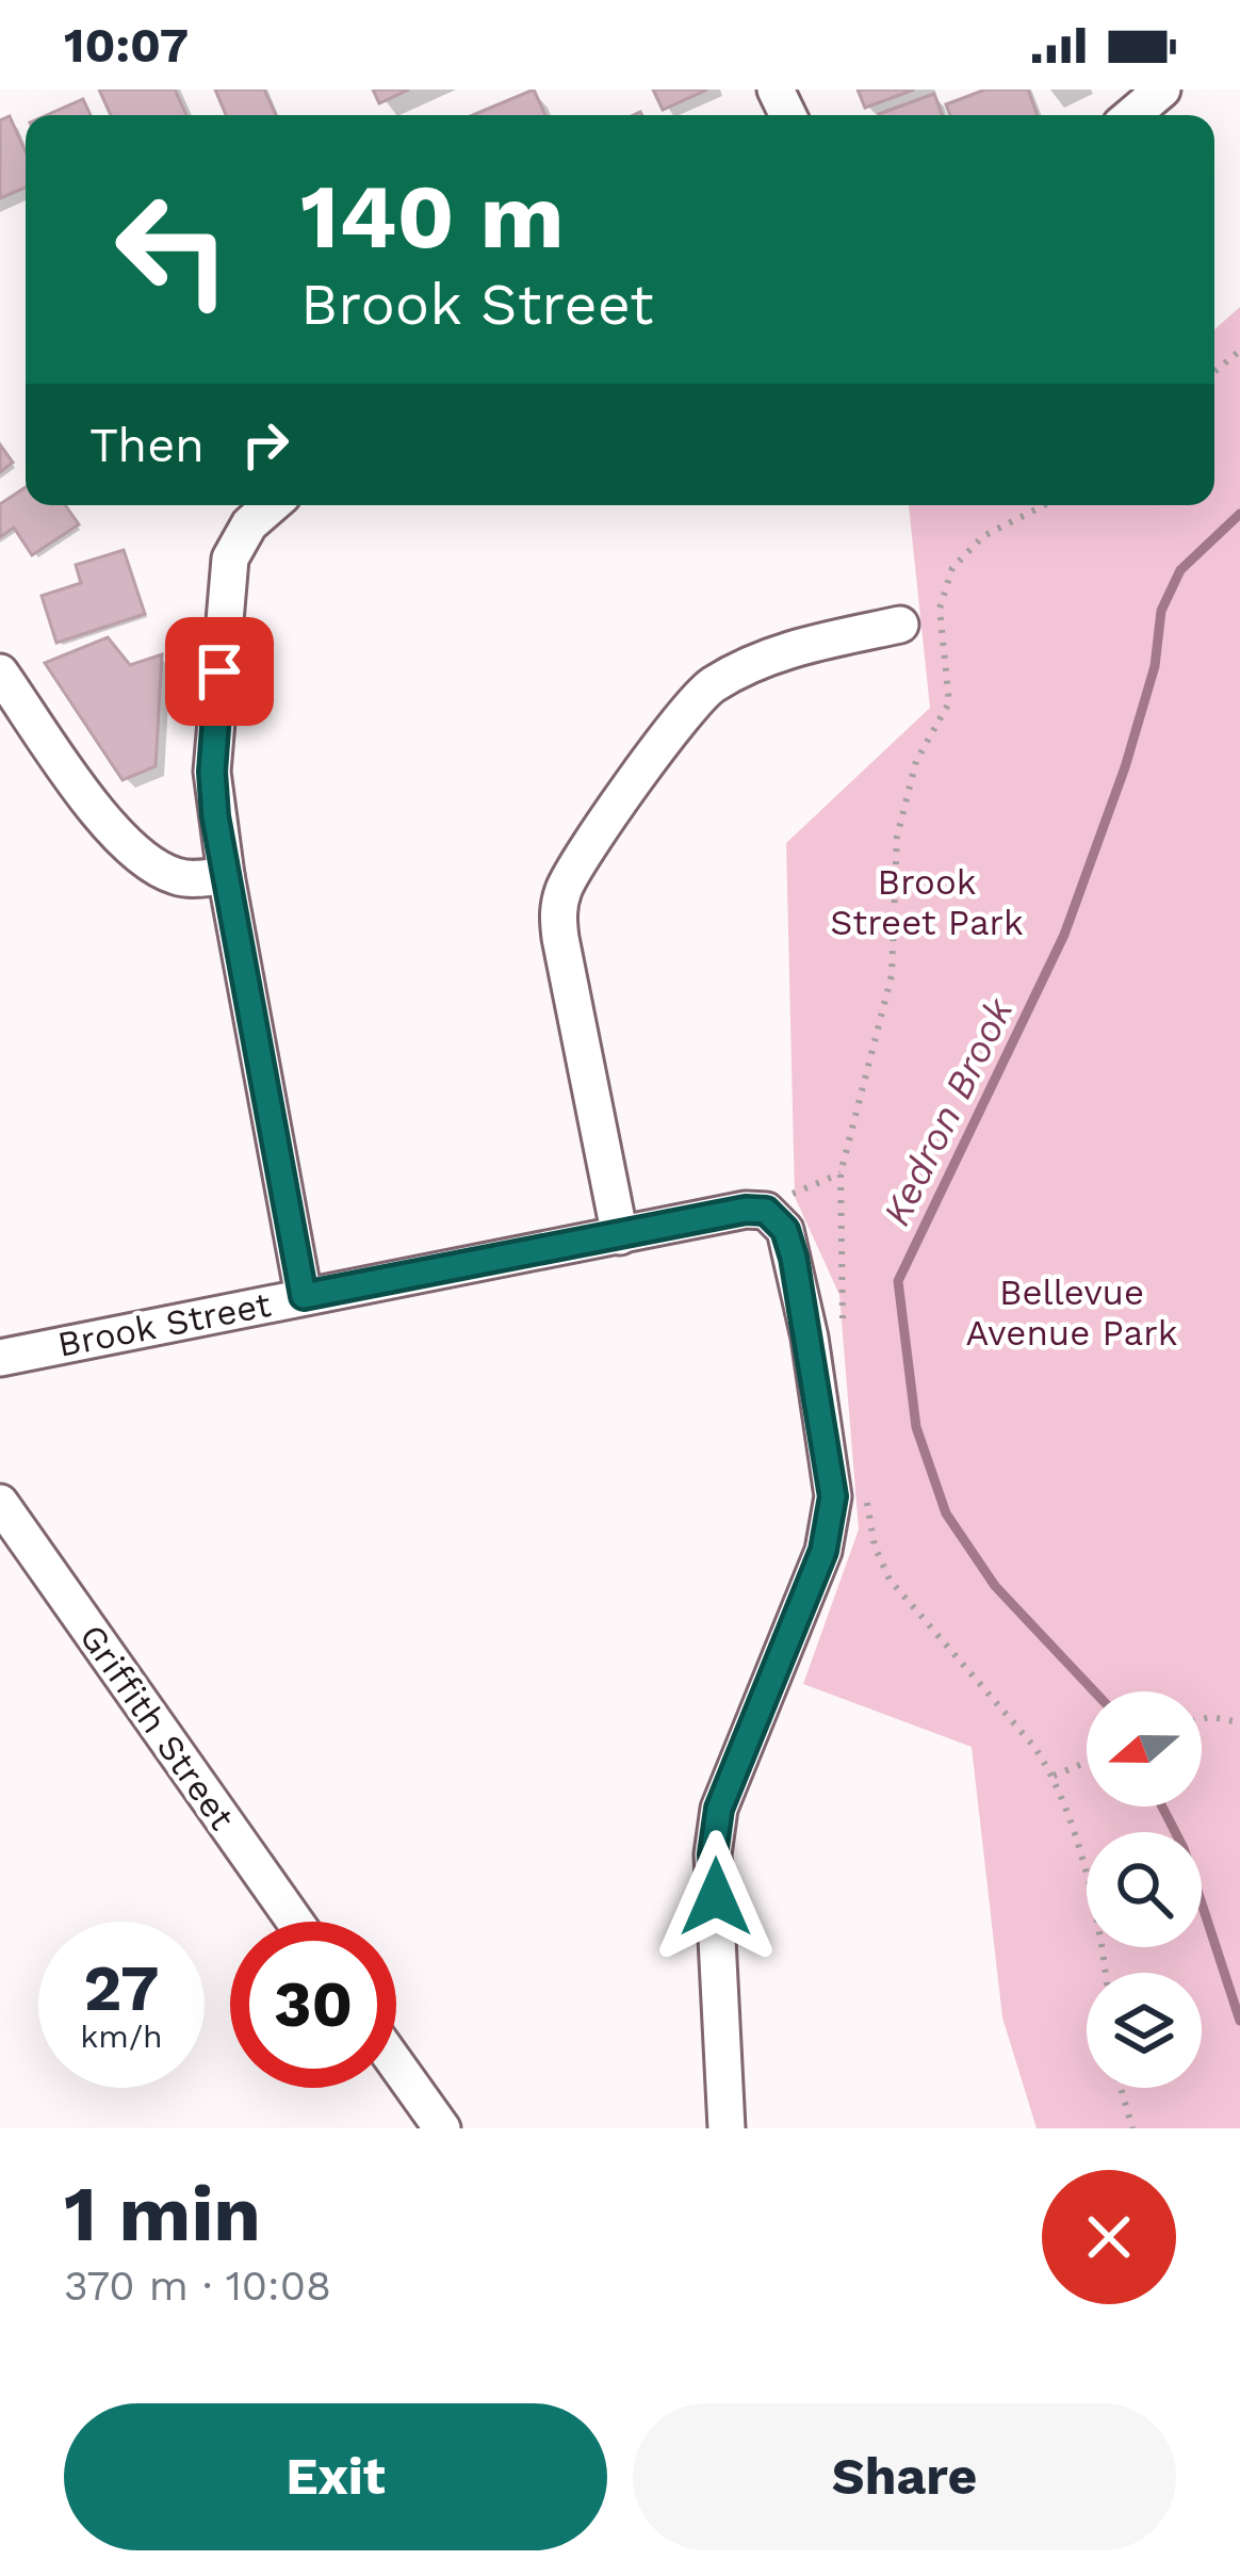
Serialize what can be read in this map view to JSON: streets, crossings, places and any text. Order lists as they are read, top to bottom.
{
  "streets": {
    "street": ["Brook Street", "Griffith Street"]
  },
  "water": ["Kedron Brook"],
  "parks": ["Brook Street Park", "Bellevue Avenue Park"],
  "north": "left",
  "page": {
    "status": "10:07",
    "turn": ["140 m", "Brook Street"],
    "then": "Then",
    "speed": "27 km/h",
    "limit": "30",
    "heading": ["1 min", "370 m · 10:08"],
    "buttons": ["Exit", "Share"]
  }
}
